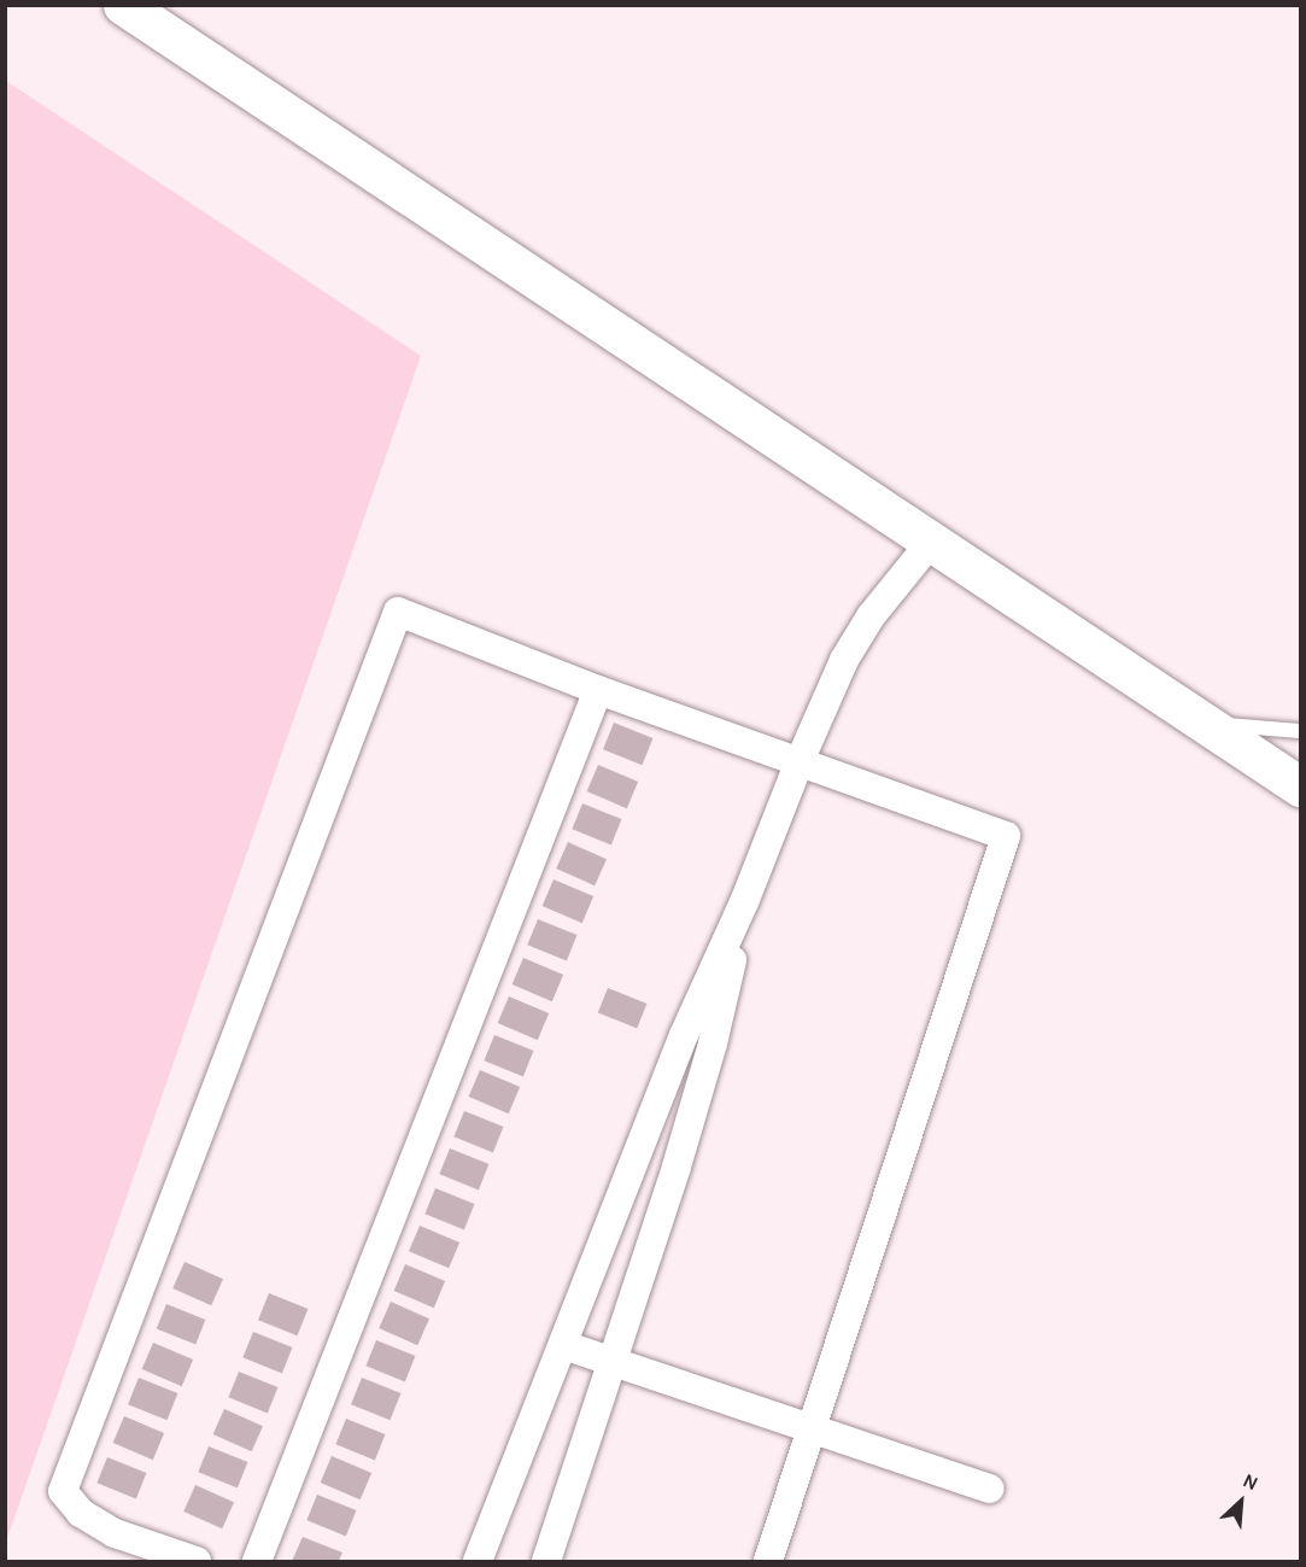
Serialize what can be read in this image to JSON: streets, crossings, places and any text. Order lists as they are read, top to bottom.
{
  "north": "top right"
}
